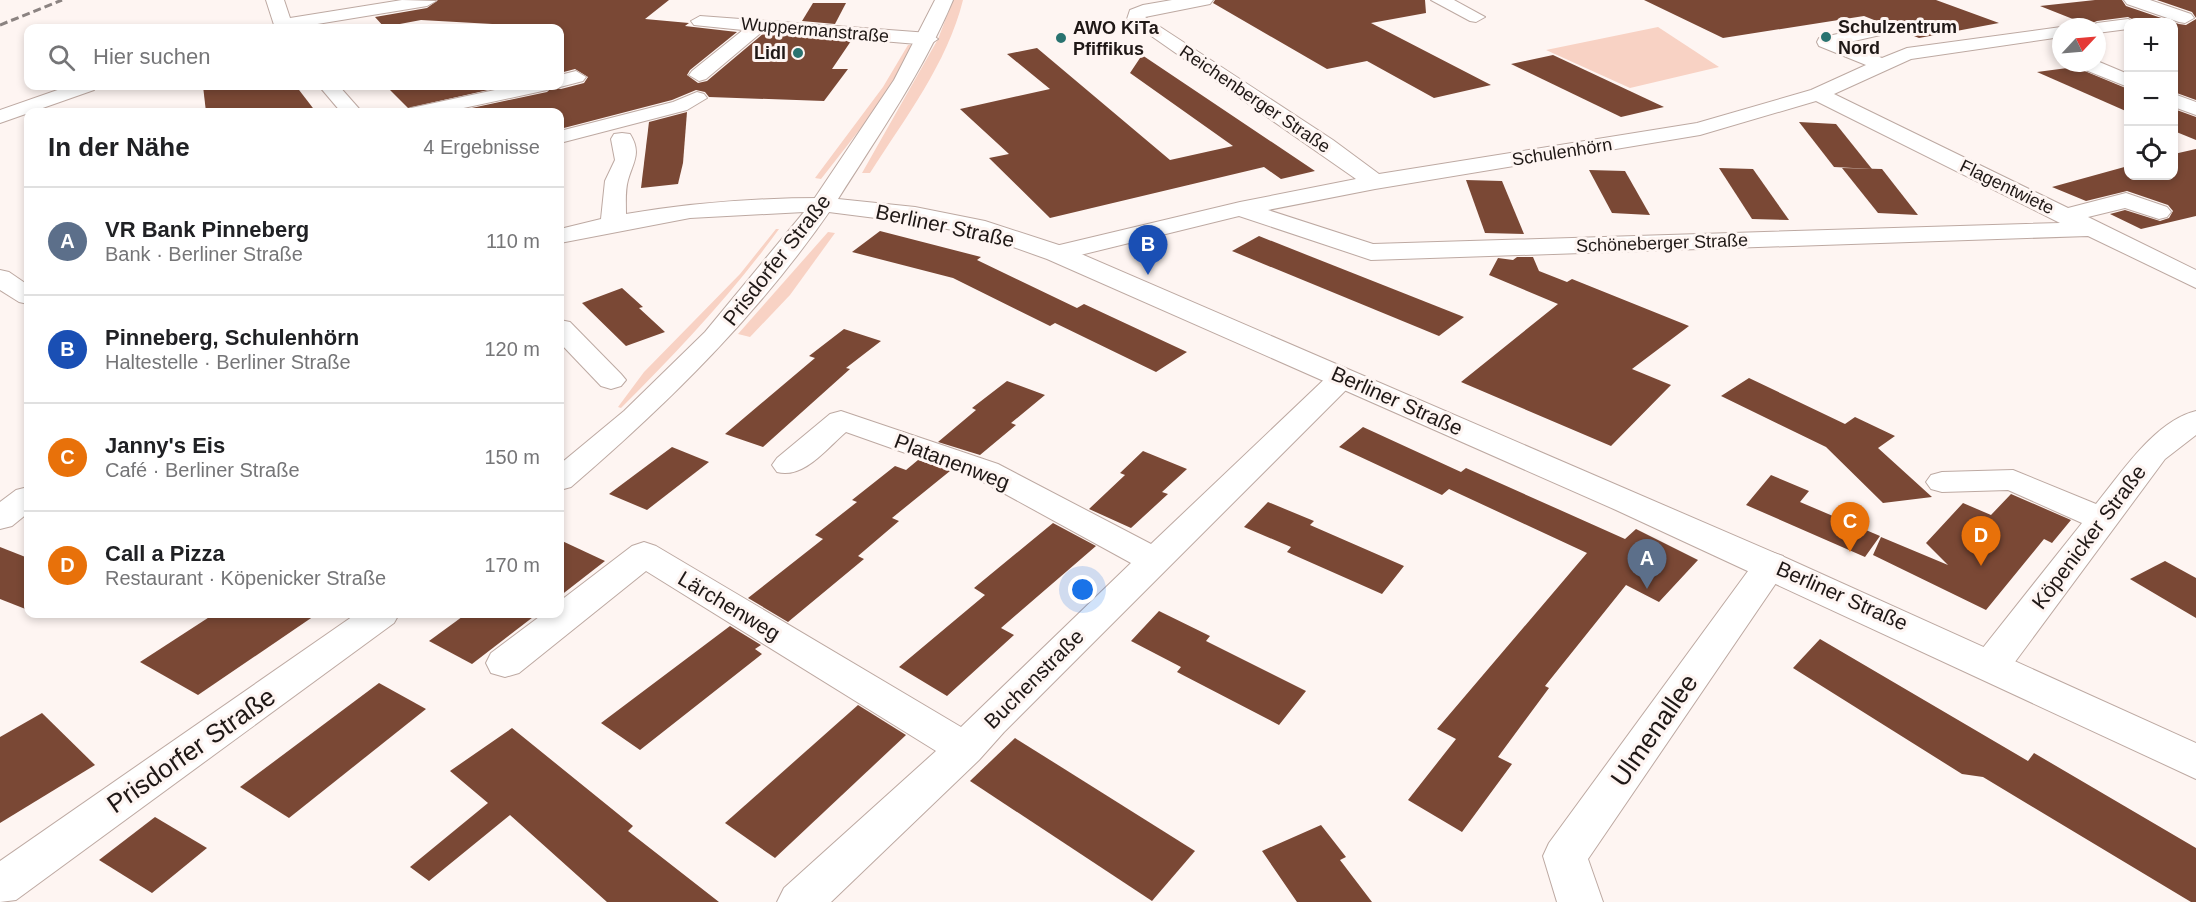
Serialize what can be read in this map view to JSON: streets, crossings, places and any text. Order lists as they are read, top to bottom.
{
  "streets": {
    "main road": ["Berliner Straße", "Prisdorfer Straße"],
    "street": [
      "Wuppermanstraße",
      "Reichenberger Straße",
      "Schulenhörn",
      "Flagentwiete",
      "Schöneberger Straße",
      "Platanenweg",
      "Köpenicker Straße",
      "Lärchenweg",
      "Buchenstraße",
      "Ulmenallee"
    ]
  },
  "crossings": [
    ["Wuppermanstraße", "Prisdorfer Straße"],
    ["Reichenberger Straße", "Schulenhörn"],
    ["Schulenhörn", "Flagentwiete"],
    ["Schulenhörn", "Berliner Straße"],
    ["Schulenhörn", "Schöneberger Straße"],
    ["Flagentwiete", "Schöneberger Straße"],
    ["Berliner Straße", "Prisdorfer Straße"],
    ["Berliner Straße", "Köpenicker Straße"],
    ["Berliner Straße", "Buchenstraße"],
    ["Berliner Straße", "Ulmenallee"],
    ["Platanenweg", "Buchenstraße"],
    ["Lärchenweg", "Buchenstraße"]
  ],
  "places": ["Schulzentrum Nord", "AWO KiTa Pfiffikus", "Lidl"],
  "north": "top right",
  "page": {
    "map_buttons": ["+", "−"],
    "search": "Hier suchen",
    "heading": ["In der Nähe", "4 Ergebnisse"],
    "list": [
      {
        "mark": "A",
        "name": "VR Bank Pinneberg",
        "note": "Bank · Berliner Straße",
        "value": "110 m"
      },
      {
        "mark": "B",
        "name": "Pinneberg, Schulenhörn",
        "note": "Haltestelle · Berliner Straße",
        "value": "120 m"
      },
      {
        "mark": "C",
        "name": "Janny's Eis",
        "note": "Café · Berliner Straße",
        "value": "150 m"
      },
      {
        "mark": "D",
        "name": "Call a Pizza",
        "note": "Restaurant · Köpenicker Straße",
        "value": "170 m"
      }
    ],
    "pins": [
      "B",
      "C",
      "D",
      "A"
    ]
  }
}
